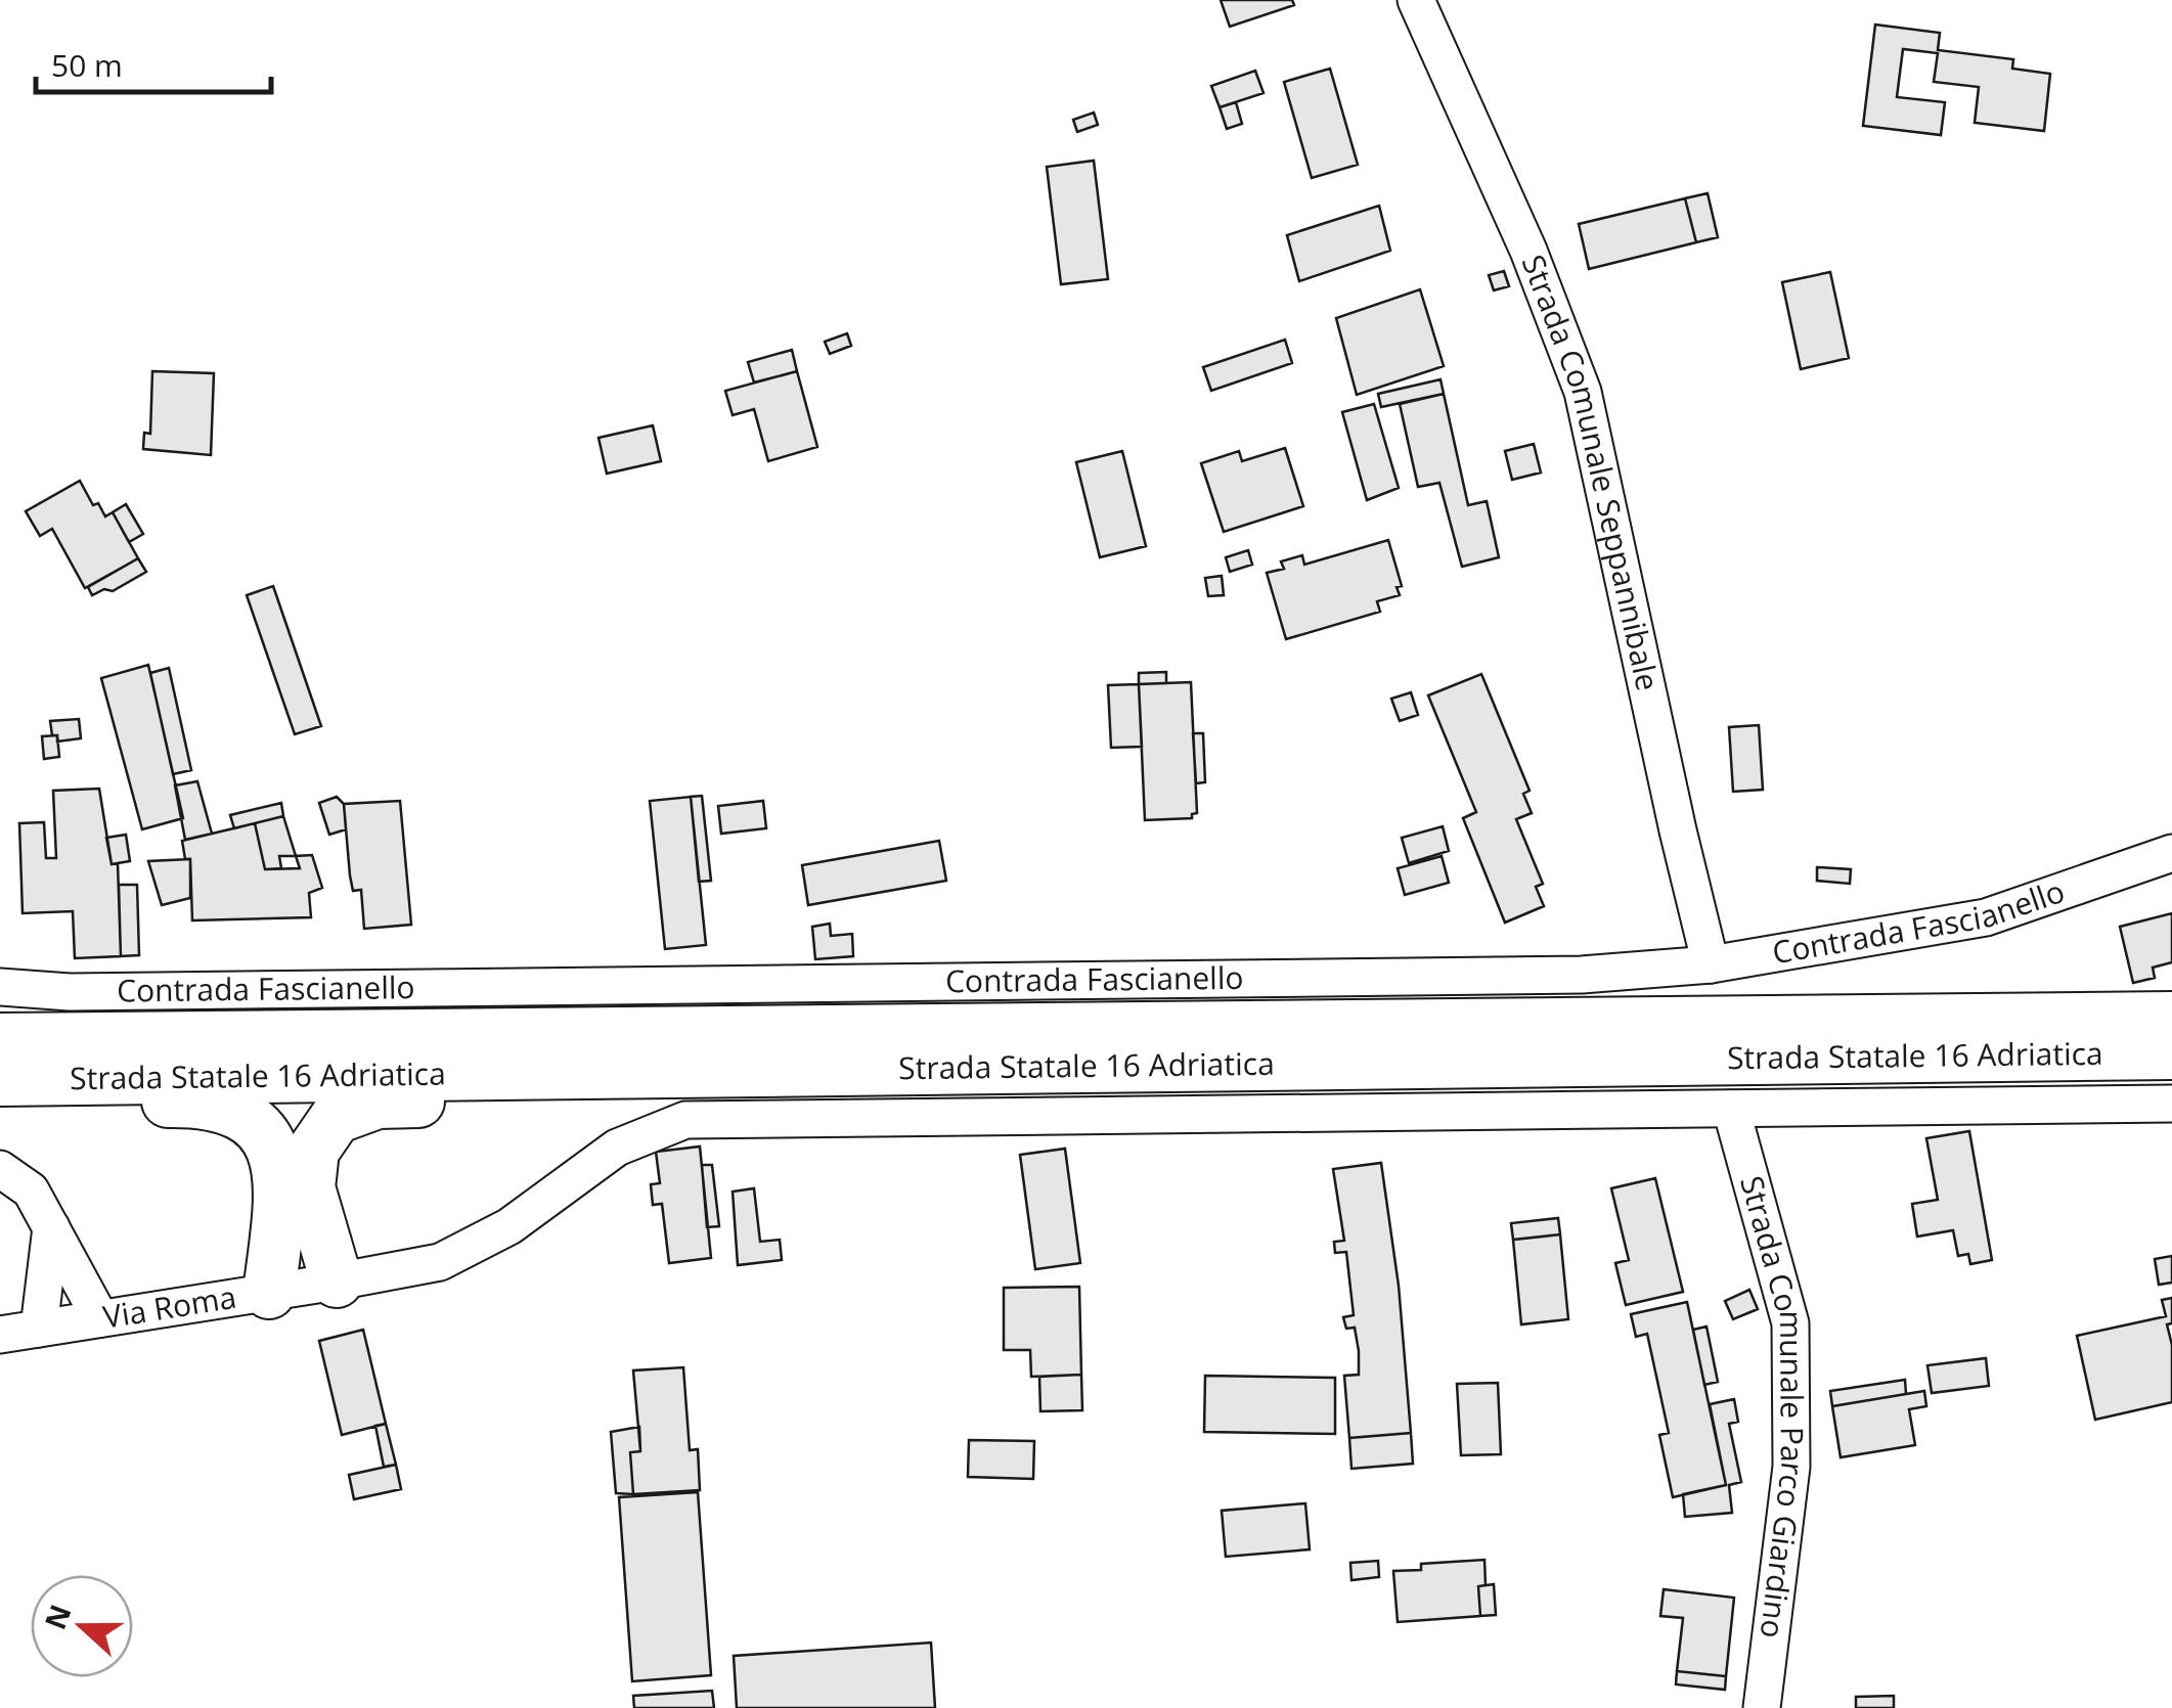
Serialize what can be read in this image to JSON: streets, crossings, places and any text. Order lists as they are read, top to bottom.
{
  "streets": {
    "highway": ["Strada Statale 16 Adriatica"],
    "street": [
      "Strada Comunale Seppannibale",
      "Contrada Fascianello",
      "Via Roma",
      "Strada Comunale Parco Giardino"
    ]
  },
  "crossings": [
    ["Strada Comunale Seppannibale", "Contrada Fascianello"],
    ["Via Roma", "Strada Comunale Parco Giardino"]
  ],
  "scale_bar": "50 m",
  "north": "left"
}
